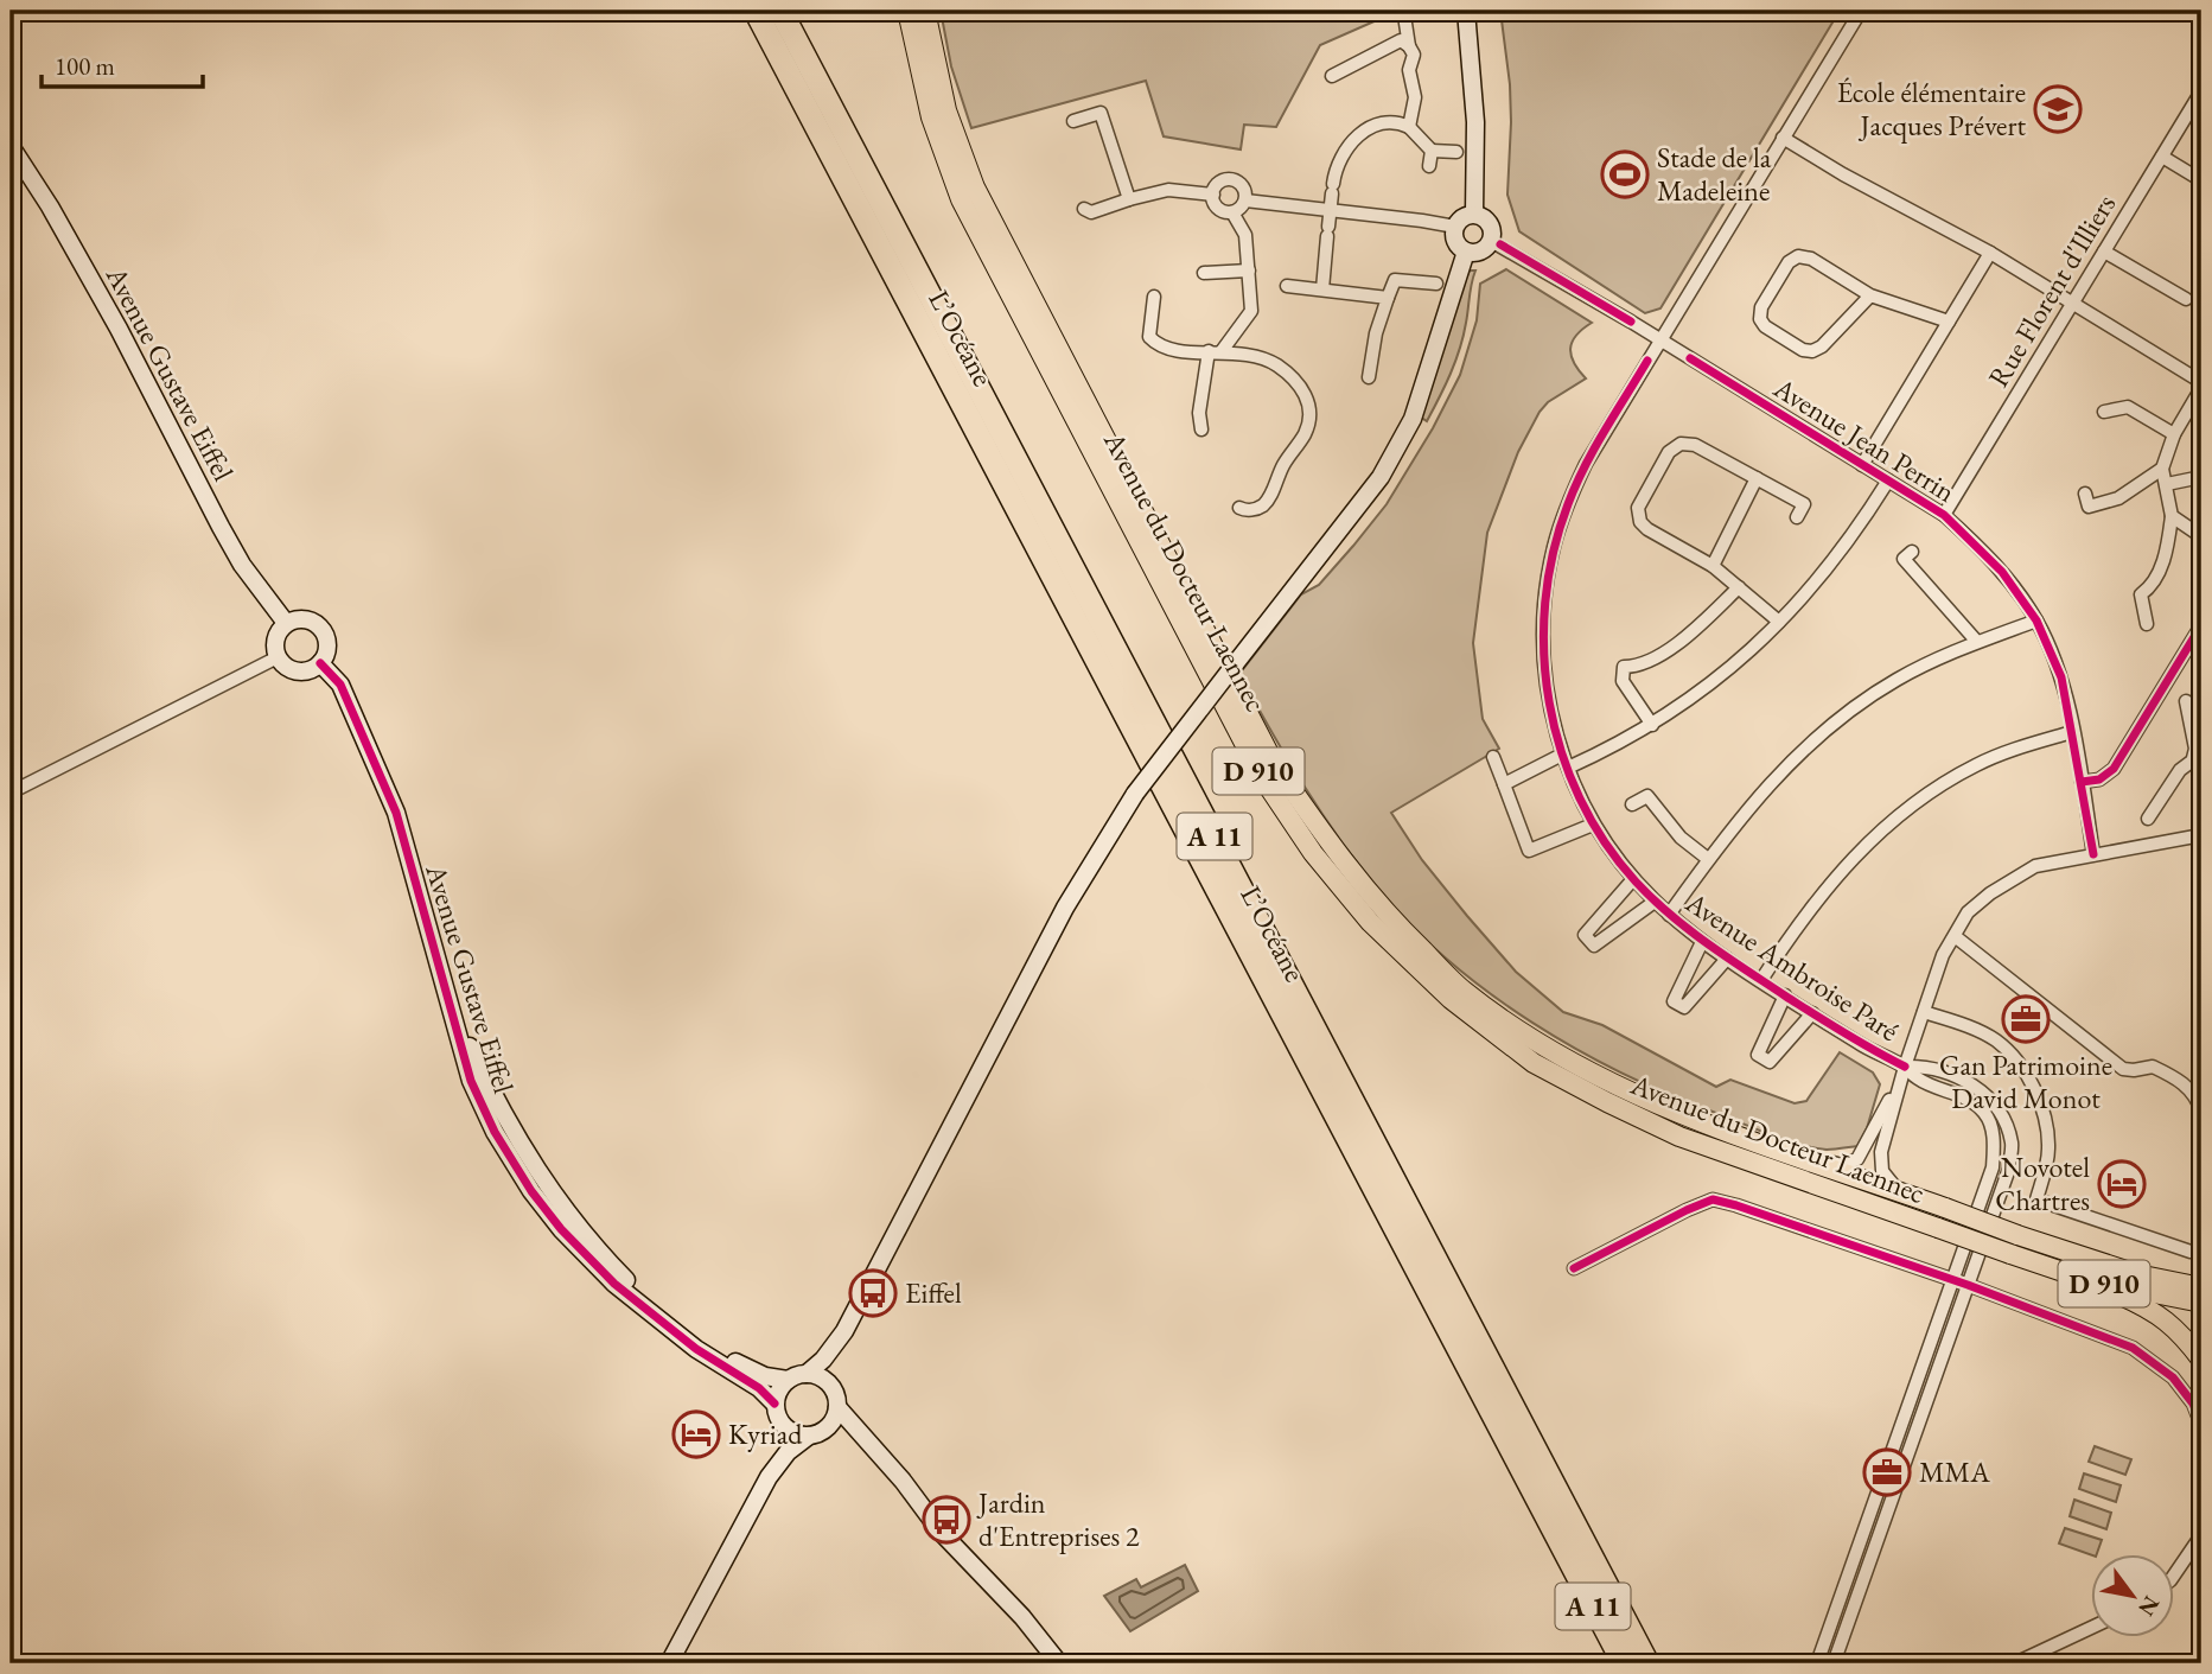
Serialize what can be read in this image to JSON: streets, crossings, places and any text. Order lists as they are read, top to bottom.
{
  "streets": {
    "highway": ["L’Océane", "A 11"],
    "main road": ["Avenue du Docteur Laennec", "D 910"],
    "street": [
      "Rue Florent d'Illiers",
      "Avenue Gustave Eiffel",
      "Avenue Jean Perrin",
      "Avenue Ambroise Paré"
    ]
  },
  "crossings": [
    ["Rue Florent d'Illiers", "Avenue Jean Perrin"],
    ["Avenue Jean Perrin", "Avenue Ambroise Paré"],
    ["Avenue du Docteur Laennec", "D 910"]
  ],
  "places": {
    "school or university": ["École élémentaire Jacques Prévert"],
    "sports": ["Stade de la Madeleine"],
    "office": ["Gan Patrimoine David Monot", "MMA"],
    "hotel": ["Novotel Chartres", "Kyriad"],
    "bus stop": ["Eiffel", "Jardin d'Entreprises 2"]
  },
  "scale_bar": "100 m",
  "north": "bottom right"
}
